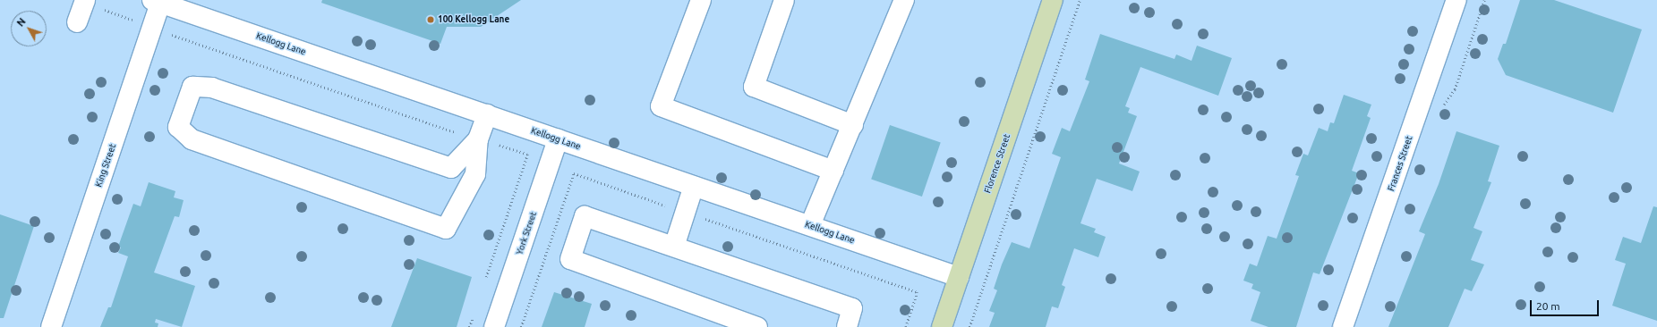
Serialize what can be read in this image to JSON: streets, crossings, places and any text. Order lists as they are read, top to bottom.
{
  "streets": {
    "main road": ["Florence Street"],
    "street": [
      "Kellogg Lane",
      "Frances Street",
      "King Street",
      "York Street"
    ]
  },
  "crossings": [
    ["Kellogg Lane", "Florence Street"],
    ["Kellogg Lane", "King Street"],
    ["Kellogg Lane", "York Street"]
  ],
  "places": ["100 Kellogg Lane"],
  "scale_bar": "20 m",
  "north": "top left"
}
